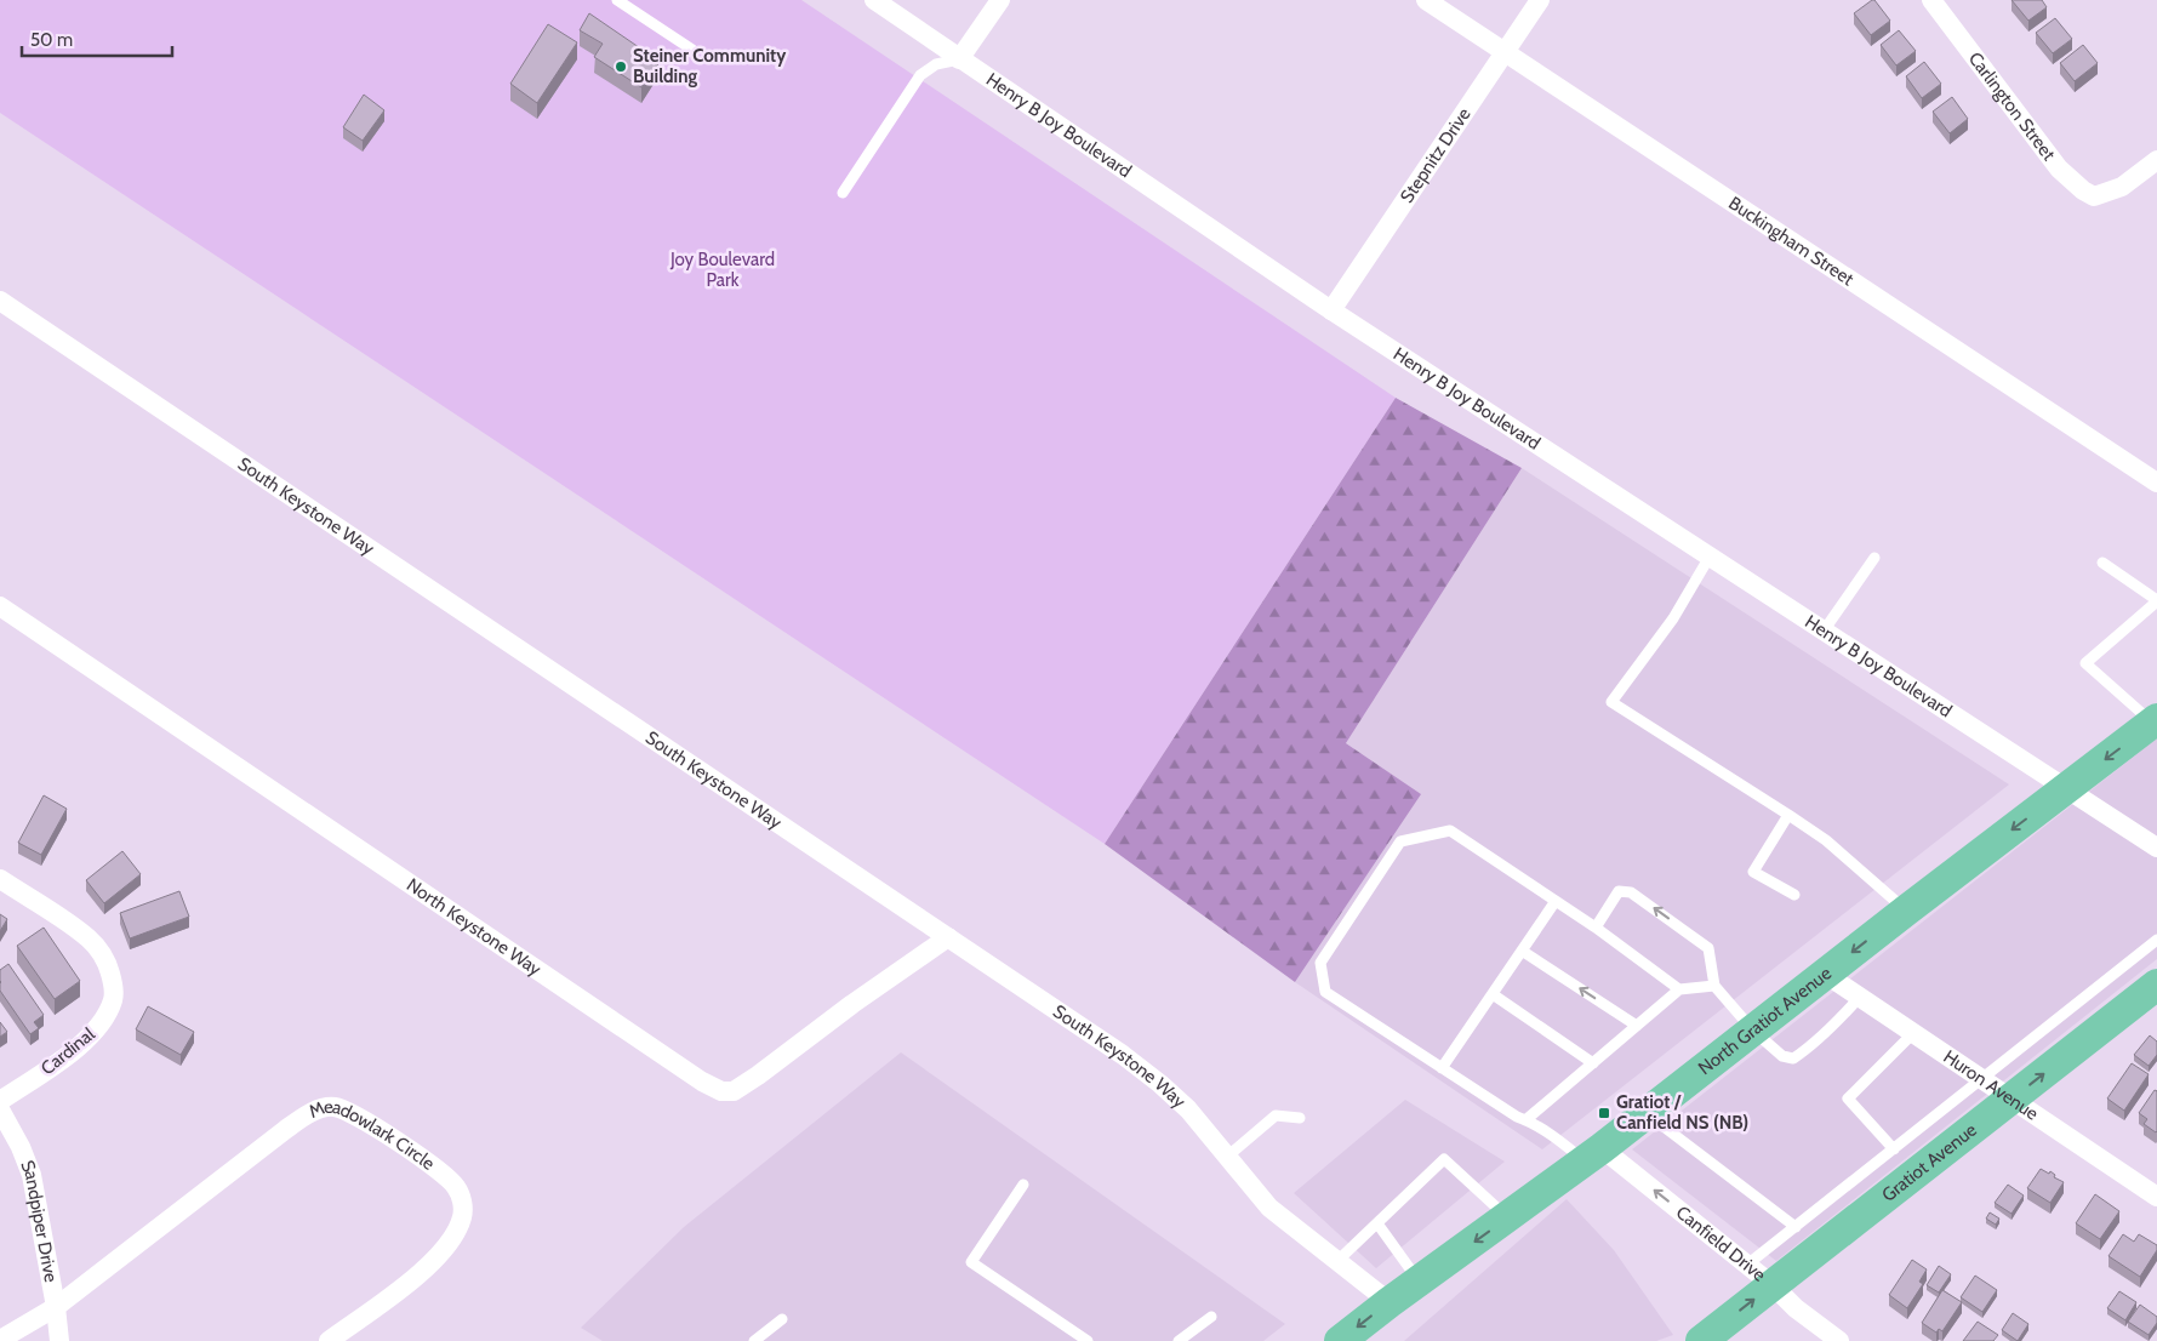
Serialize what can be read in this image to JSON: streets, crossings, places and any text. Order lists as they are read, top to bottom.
{
  "streets": {
    "main road": ["North Gratiot Avenue", "Gratiot Avenue"],
    "street": [
      "Carlington Street",
      "Henry B Joy Boulevard",
      "Stepnitz Drive",
      "Buckingham Street",
      "South Keystone Way",
      "North Keystone Way",
      "Cardinal",
      "Huron Avenue",
      "Meadowlark Circle",
      "Sandpiper Drive",
      "Canfield Drive"
    ]
  },
  "crossings": [
    ["Henry B Joy Boulevard", "Stepnitz Drive"],
    ["Henry B Joy Boulevard", "North Gratiot Avenue"],
    ["Stepnitz Drive", "Buckingham Street"],
    ["South Keystone Way", "North Keystone Way"],
    ["South Keystone Way", "North Gratiot Avenue"],
    ["North Gratiot Avenue", "Huron Avenue"],
    ["North Gratiot Avenue", "Canfield Drive"],
    ["Huron Avenue", "Gratiot Avenue"],
    ["Meadowlark Circle", "Sandpiper Drive"],
    ["Gratiot Avenue", "Canfield Drive"]
  ],
  "one_way": ["North Gratiot Avenue", "Gratiot Avenue", "Canfield Drive"],
  "parks": ["Joy Boulevard Park"],
  "places": {
    "other": ["Steiner Community Building"],
    "transit": ["Gratiot / Canfield NS (NB)"]
  },
  "scale_bar": "50 m"
}
